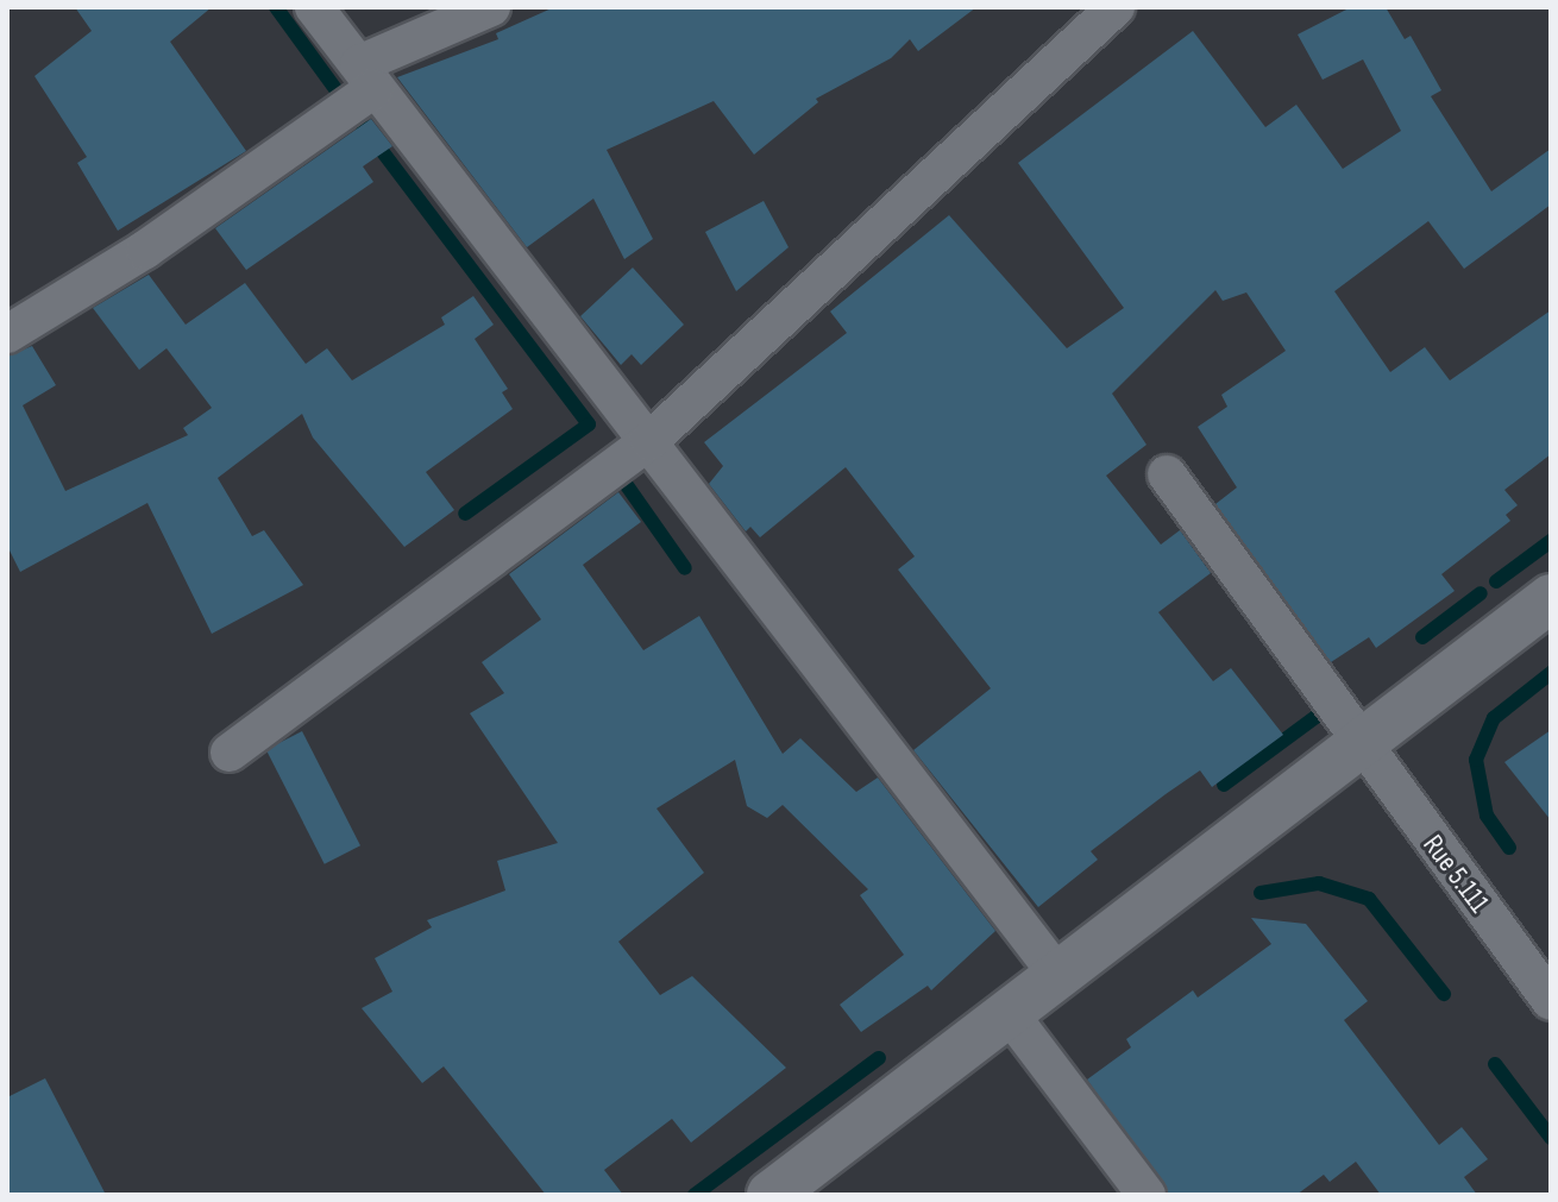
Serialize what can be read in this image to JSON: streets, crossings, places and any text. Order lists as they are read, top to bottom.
{
  "streets": {
    "street": ["Rue 5.111"]
  }
}
